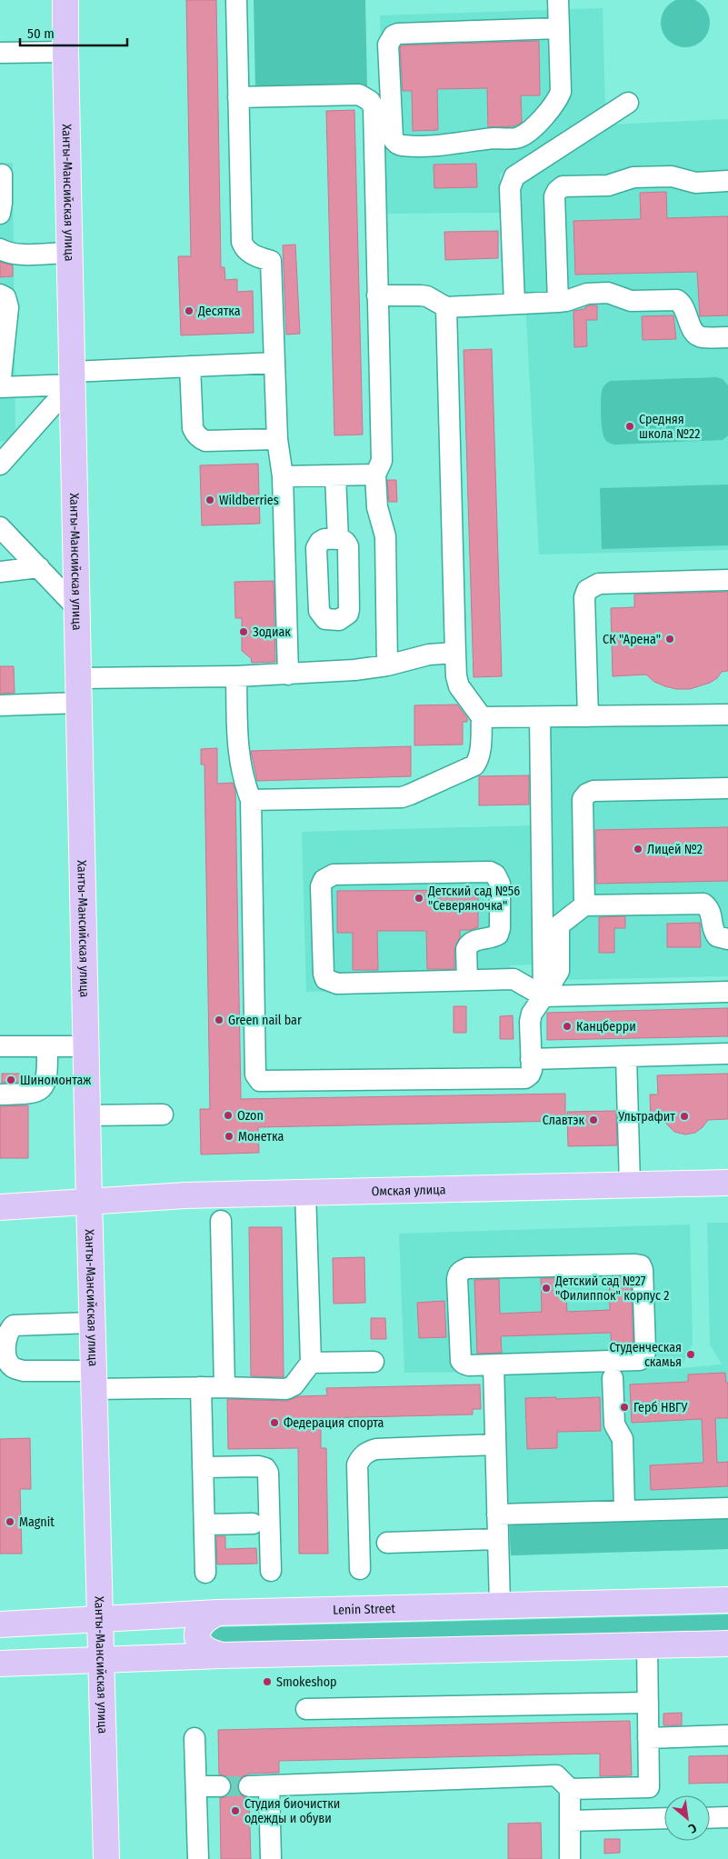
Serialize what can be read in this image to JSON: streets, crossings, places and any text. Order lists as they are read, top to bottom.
{
  "streets": {
    "main road": ["Ханты-Мансийская улица", "Омская улица", "Lenin Street"]
  },
  "crossings": [
    ["Ханты-Мансийская улица", "Омская улица"],
    ["Ханты-Мансийская улица", "Lenin Street"]
  ],
  "places": [
    "Десятка",
    "Средняя школа №22",
    "Wildberries",
    "Зодиак",
    "СК \"Арена\"",
    "Лицей №2",
    "Детский сад №56 \"Северяночка\"",
    "Green nail bar",
    "Канцберри",
    "Шиномонтаж",
    "Ozon",
    "Ультрафит",
    "Славтэк",
    "Монетка",
    "Детский сад №27 \"Филиппок\" корпус 2",
    "Студенческая скамья",
    "Герб НВГУ",
    "Федерация спорта",
    "Magnit",
    "Smokeshop",
    "Студия биочистки одежды и обуви"
  ],
  "scale_bar": "50 m",
  "north": "bottom right"
}
